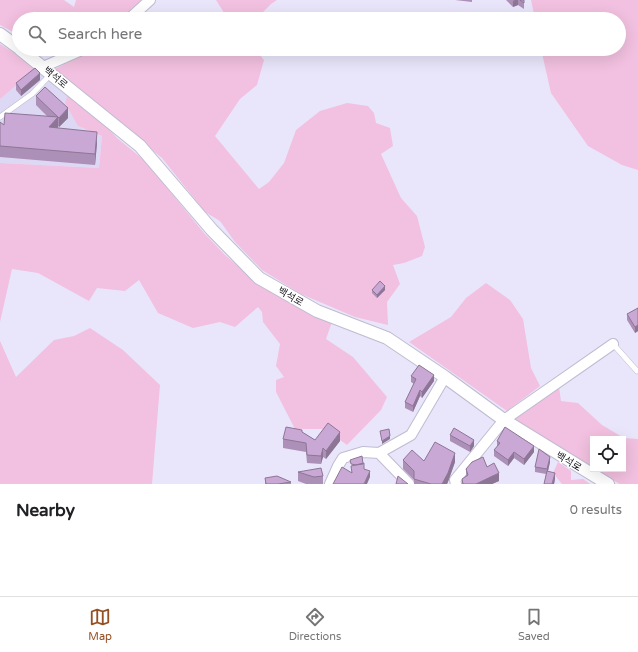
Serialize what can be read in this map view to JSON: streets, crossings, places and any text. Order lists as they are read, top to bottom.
{
  "streets": {
    "street": ["백석로"]
  },
  "page": {
    "search": "Search here",
    "heading": ["Nearby", "0 results"],
    "nav": ["Map", "Directions", "Saved"]
  }
}
